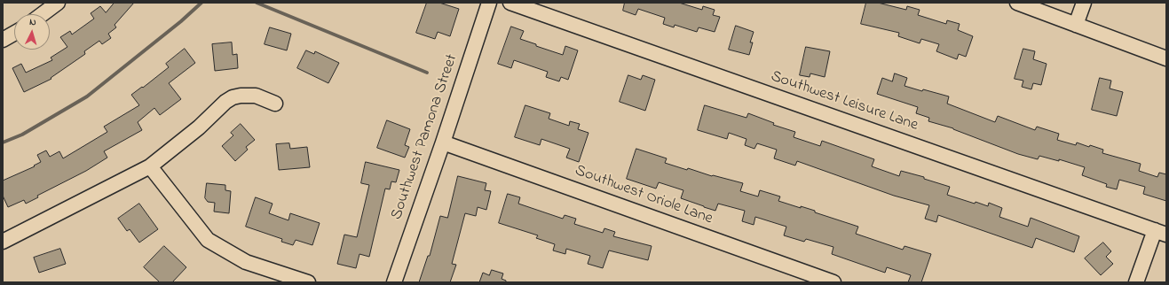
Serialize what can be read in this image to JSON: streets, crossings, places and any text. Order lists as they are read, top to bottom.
{
  "streets": {
    "street": ["Southwest Leisure Lane", "Southwest Pamona Street", "Southwest Oriole Lane"]
  },
  "crossings": [
    ["Southwest Pamona Street", "Southwest Oriole Lane"]
  ],
  "north": "top"
}
